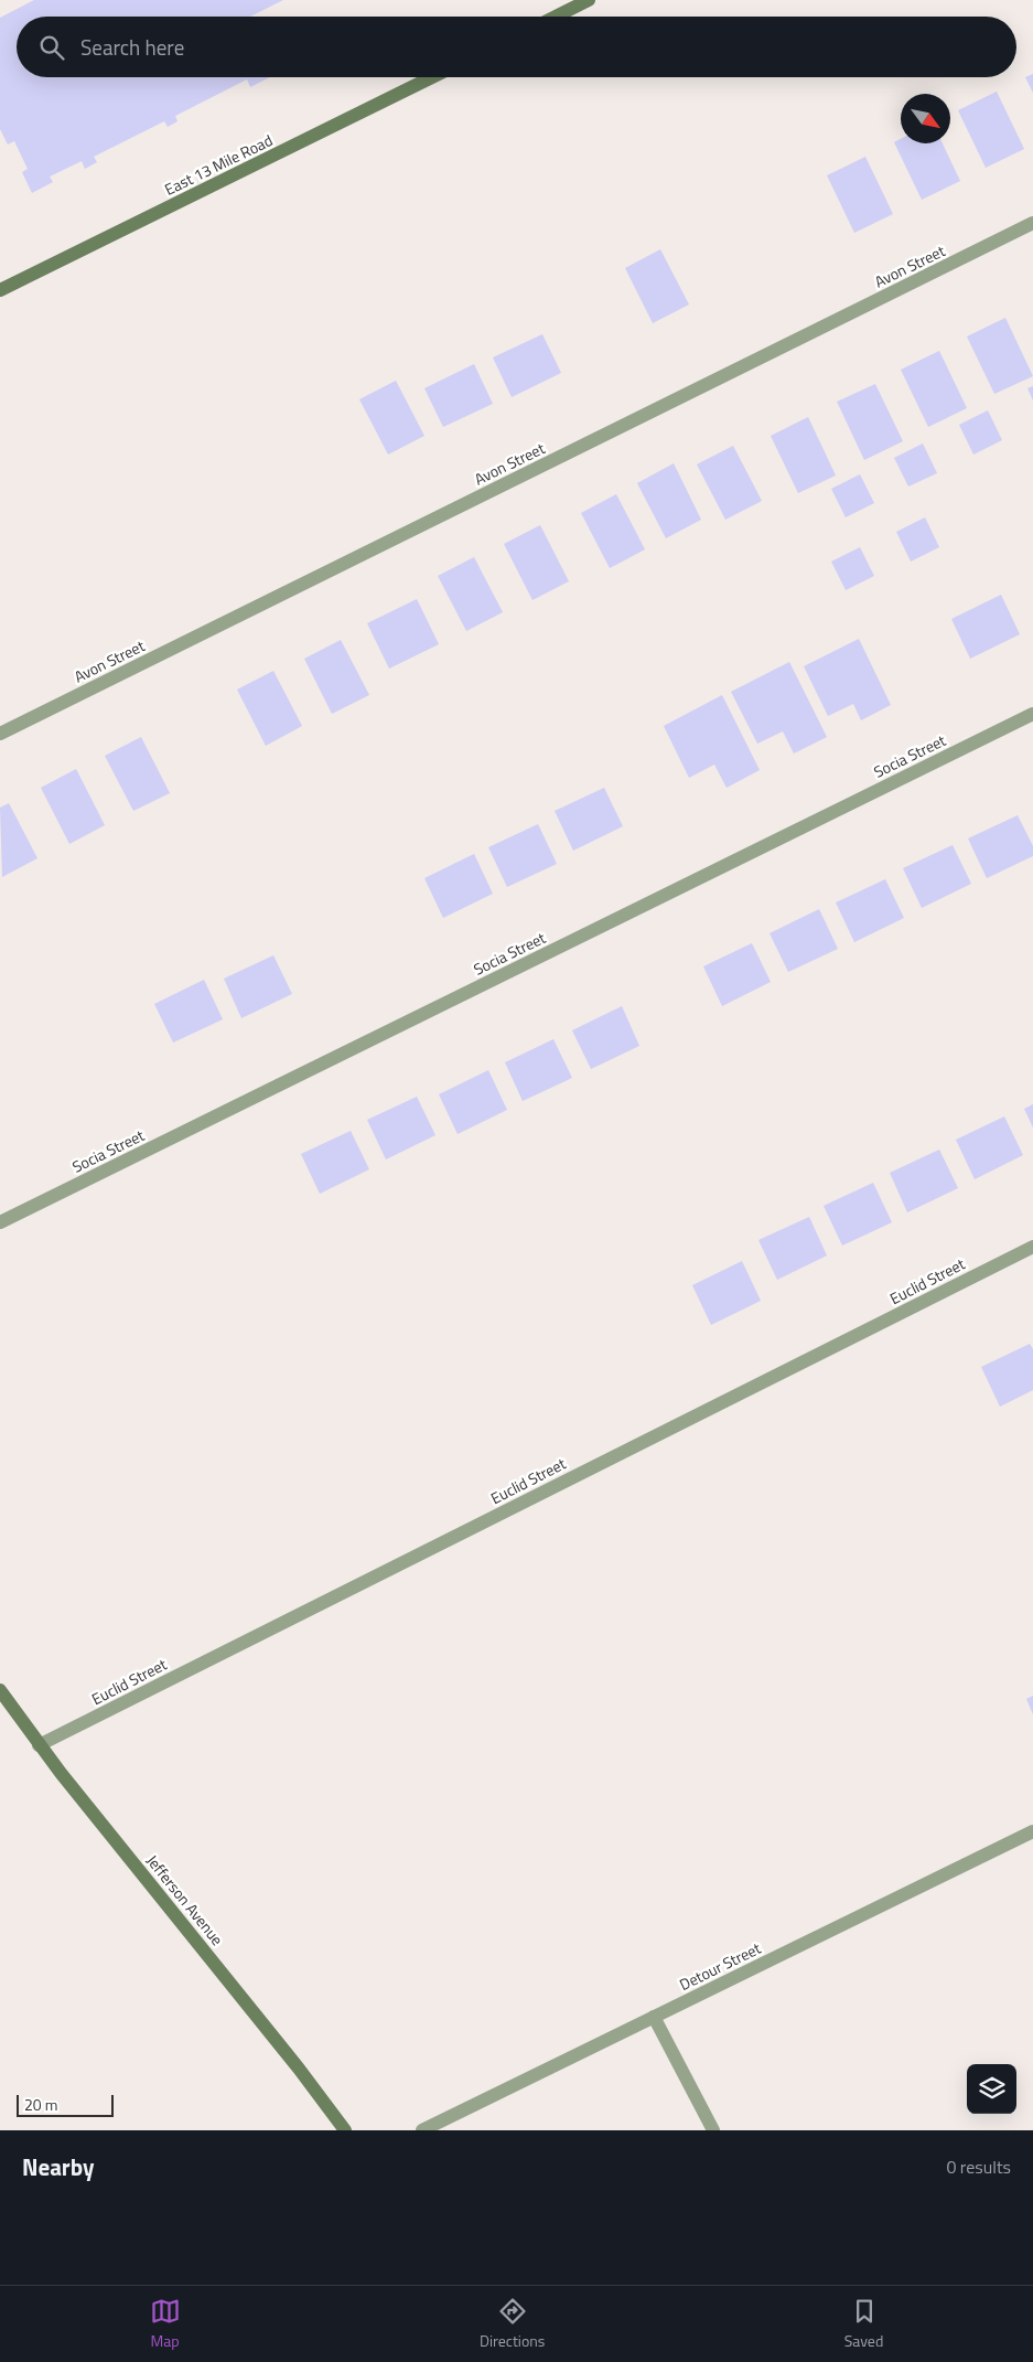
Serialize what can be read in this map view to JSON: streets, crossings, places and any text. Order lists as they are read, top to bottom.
{
  "streets": {
    "main road": ["East 13 Mile Road", "Jefferson Avenue"],
    "street": [
      "Avon Street",
      "Socia Street",
      "Euclid Street",
      "Detour Street"
    ]
  },
  "crossings": [
    ["Euclid Street", "Jefferson Avenue"]
  ],
  "scale_bar": "20 m",
  "north": "bottom right",
  "page": {
    "search": "Search here",
    "scale": "20 m",
    "heading": ["Nearby", "0 results"],
    "nav": ["Map", "Directions", "Saved"]
  }
}
